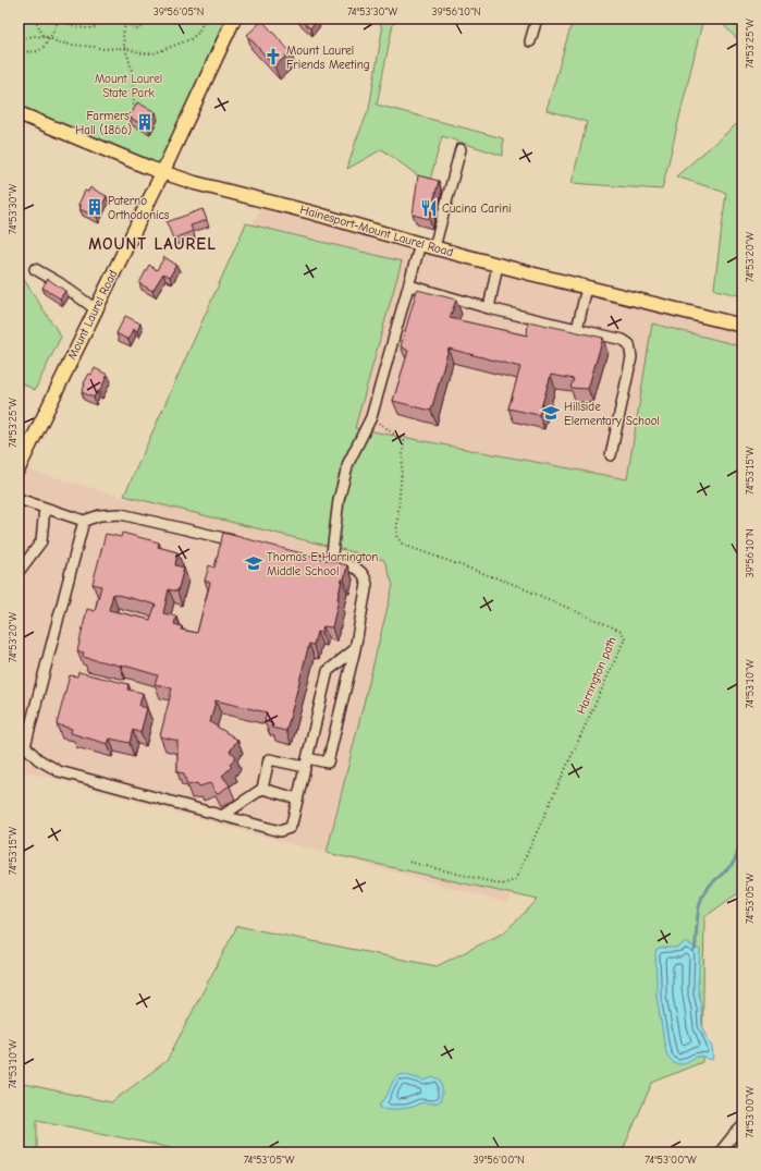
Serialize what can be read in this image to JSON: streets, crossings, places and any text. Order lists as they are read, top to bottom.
{
  "streets": {
    "main road": ["Hainesport-Mount Laurel Road", "Mount Laurel Road"],
    "path": ["Harrington path"]
  },
  "crossings": [
    ["Hainesport-Mount Laurel Road", "Mount Laurel Road"]
  ],
  "districts": ["MOUNT LAUREL"],
  "parks": ["Mount Laurel State Park"],
  "places": {
    "church": ["Mount Laurel Friends Meeting"],
    "building": ["Farmers' Hall (1866)", "Paterno Orthodonics"],
    "restaurant": ["Cucina Carini"],
    "school or university": ["Hillside Elementary School", "Thomas E Harrington Middle School"]
  },
  "coordinates": [
    "39°56'05\"N",
    "74°53'30\"W",
    "39°56'10\"N",
    "74°53'25\"W",
    "74°53'20\"W",
    "74°53'15\"W",
    "74°53'10\"W",
    "74°53'05\"W",
    "74°53'00\"W",
    "39°56'00\"N"
  ]
}
